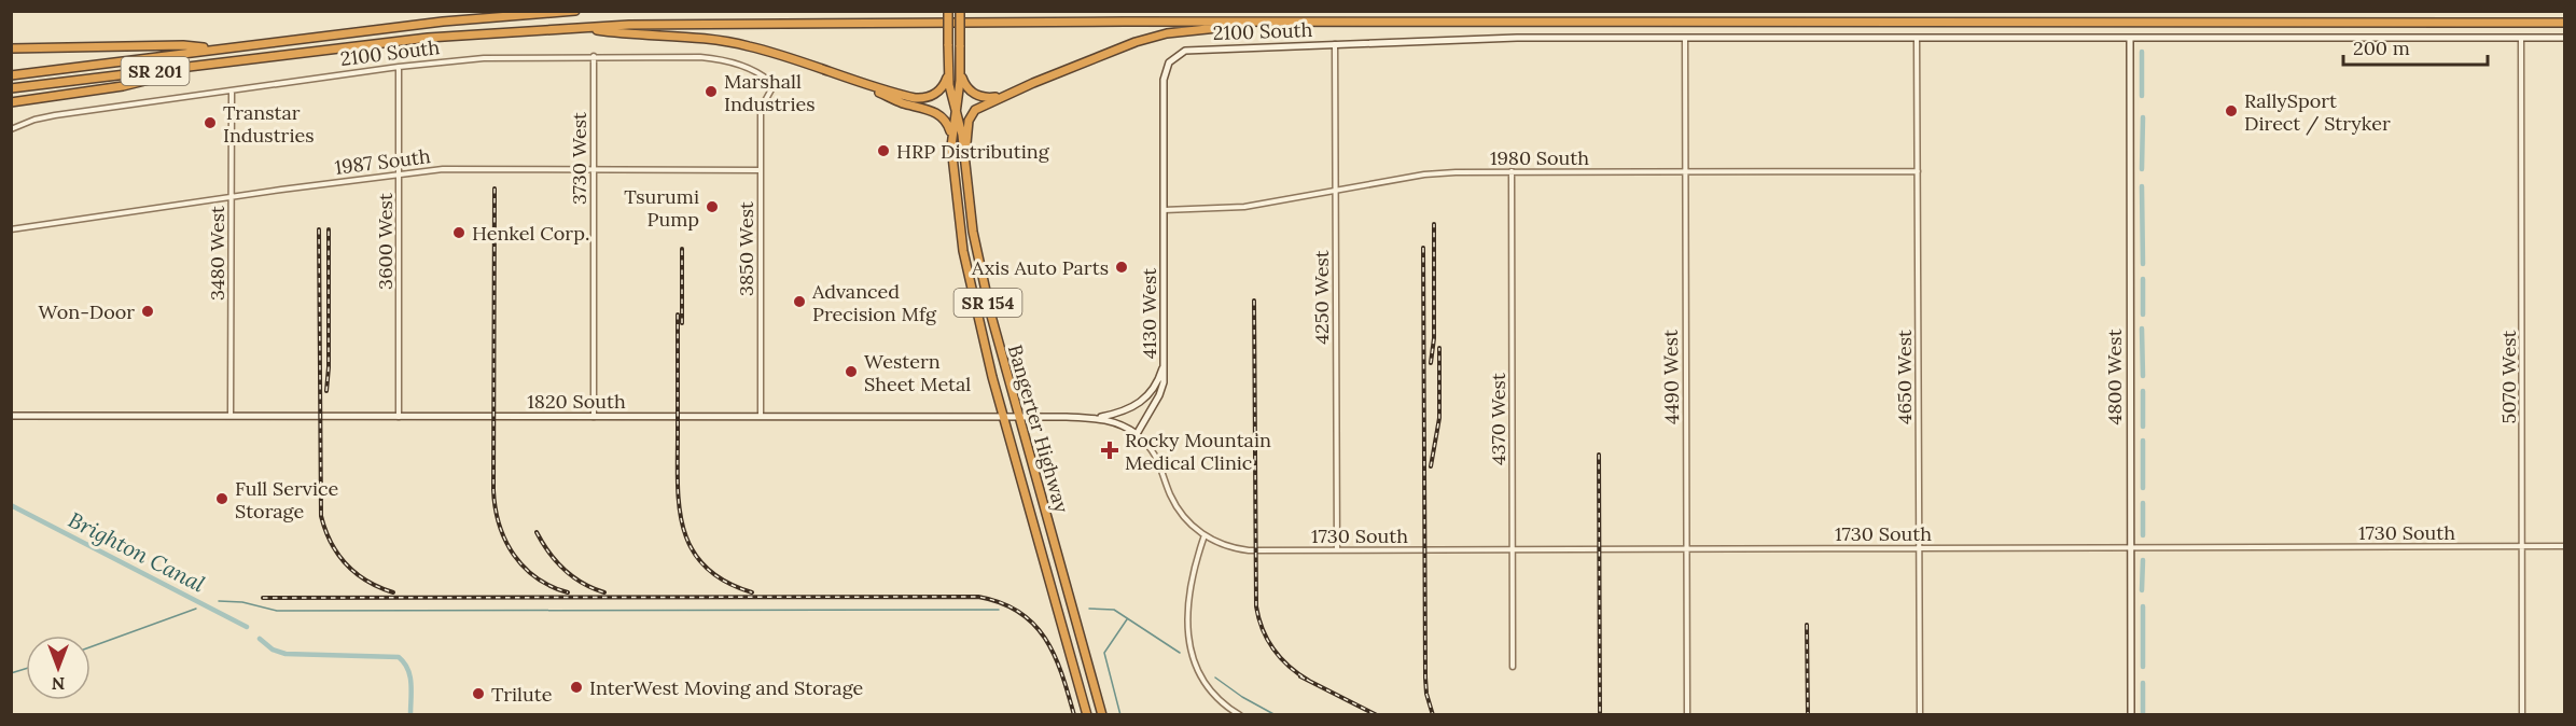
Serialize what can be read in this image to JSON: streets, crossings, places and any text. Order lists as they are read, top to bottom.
{
  "streets": {
    "highway": ["SR 201", "SR 154", "Bangerter Highway"],
    "street": [
      "2100 South",
      "1980 South",
      "3730 West",
      "1987 South",
      "3600 West",
      "3850 West",
      "3480 West",
      "4250 West",
      "4130 West",
      "4490 West",
      "4650 West",
      "4800 West",
      "5070 West",
      "1820 South",
      "4370 West",
      "1730 South"
    ]
  },
  "crossings": [
    ["2100 South", "3730 West"],
    ["2100 South", "3600 West"],
    ["2100 South", "3850 West"],
    ["2100 South", "3480 West"],
    ["2100 South", "4250 West"],
    ["2100 South", "4130 West"],
    ["2100 South", "4490 West"],
    ["2100 South", "4650 West"],
    ["2100 South", "4800 West"],
    ["2100 South", "5070 West"],
    ["1980 South", "4250 West"],
    ["1980 South", "4130 West"],
    ["1980 South", "4490 West"],
    ["1980 South", "4650 West"],
    ["1980 South", "4370 West"],
    ["3730 West", "1987 South"],
    ["3730 West", "1820 South"],
    ["1987 South", "3600 West"],
    ["1987 South", "3850 West"],
    ["1987 South", "3480 West"],
    ["3600 West", "1820 South"],
    ["3850 West", "1820 South"],
    ["3480 West", "1820 South"],
    ["4250 West", "1730 South"],
    ["4130 West", "1820 South"],
    ["4490 West", "1730 South"],
    ["4650 West", "1730 South"],
    ["4800 West", "1730 South"],
    ["5070 West", "1730 South"],
    ["1820 South", "Bangerter Highway"],
    ["4370 West", "1730 South"]
  ],
  "water": ["Brighton Canal"],
  "places": {
    "other": [
      "Marshall Industries",
      "RallySport Direct / Stryker",
      "Transtar Industries",
      "HRP Distributing",
      "Tsurumi Pump",
      "Henkel Corp.",
      "Axis Auto Parts",
      "Advanced Precision Mfg",
      "Won-Door",
      "Western Sheet Metal",
      "Full Service Storage",
      "InterWest Moving and Storage",
      "Trilute"
    ],
    "health": ["Rocky Mountain Medical Clinic"]
  },
  "scale_bar": "200 m",
  "north": "bottom"
}
